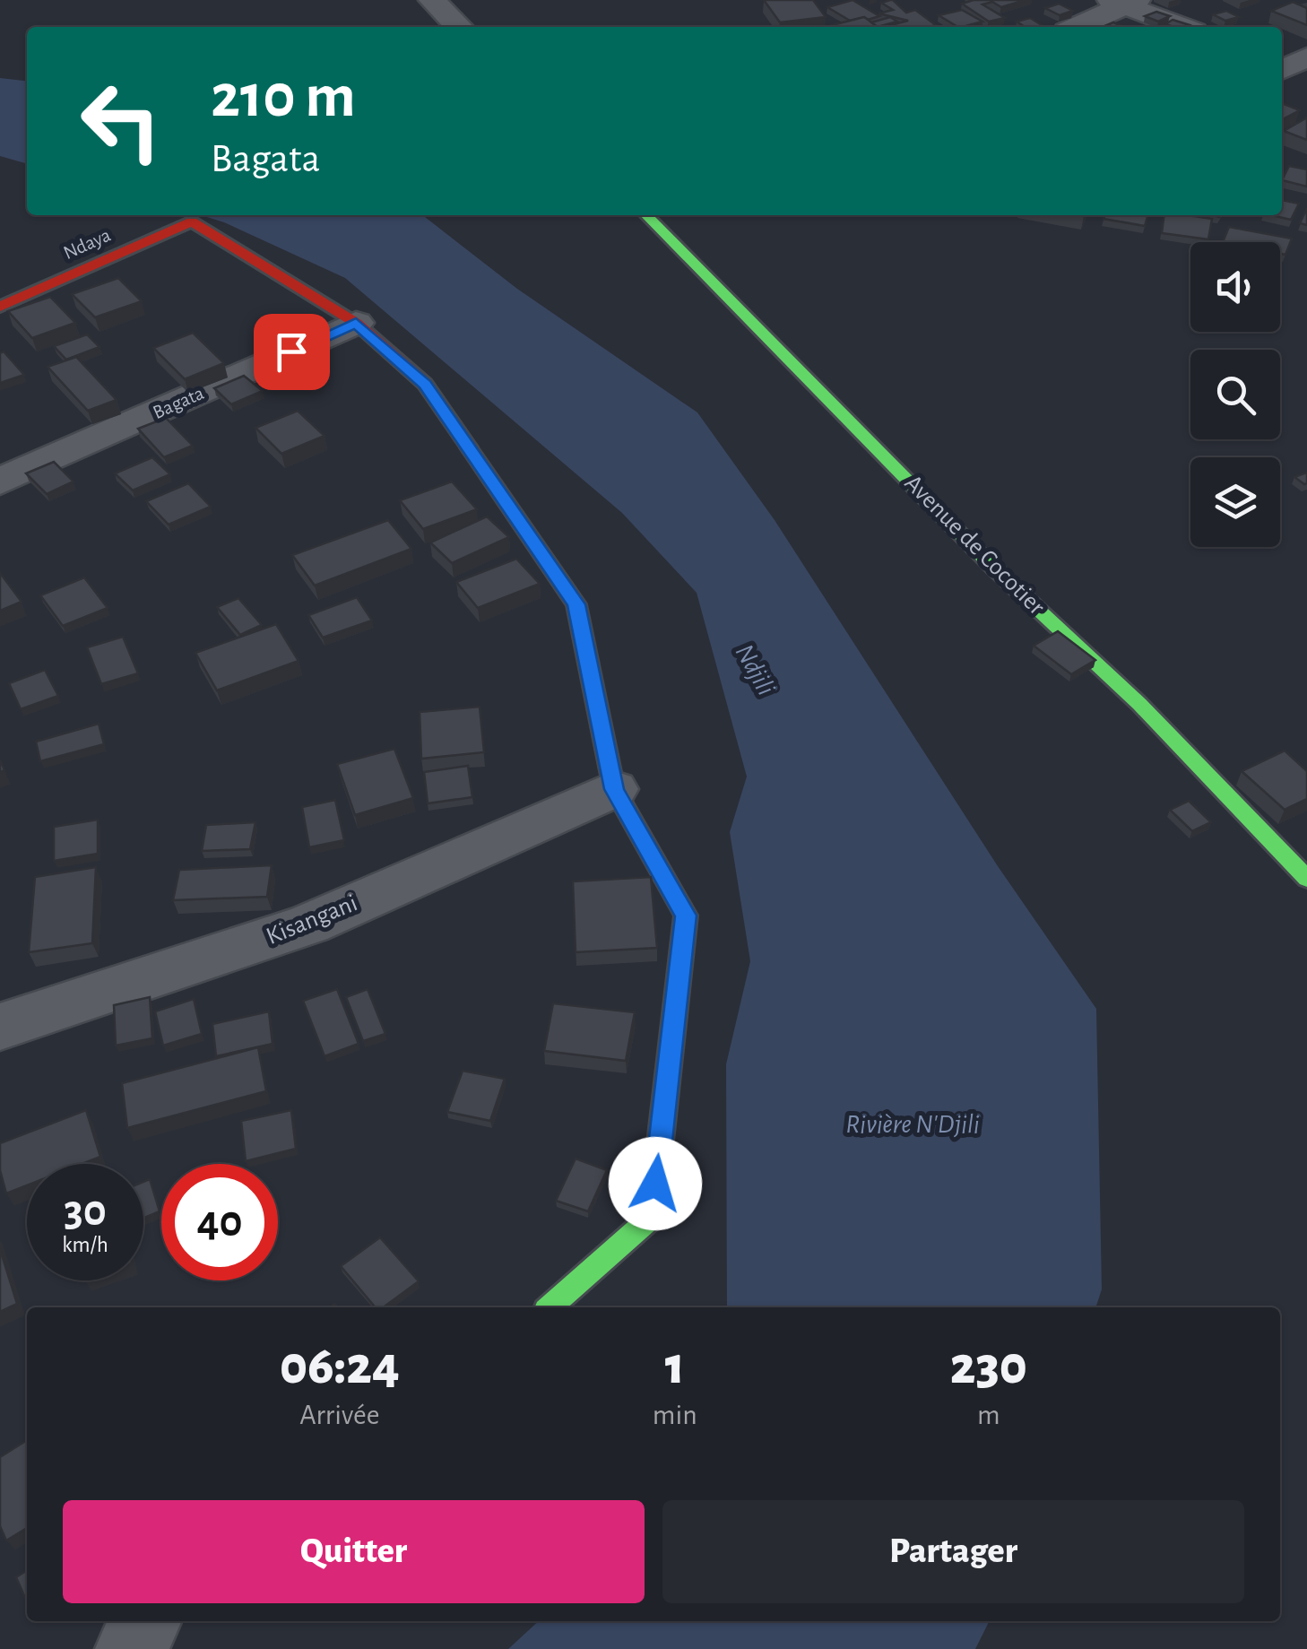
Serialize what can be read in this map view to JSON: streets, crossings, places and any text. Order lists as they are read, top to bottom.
{
  "streets": {
    "street": [
      "Ndaya",
      "Bagata",
      "Avenue de Cocotier",
      "Kisangani"
    ]
  },
  "crossings": [
    ["Ndaya", "Bagata"]
  ],
  "water": ["Ndjili", "Rivière N'Djili"],
  "page": {
    "turn": ["210 m", "Bagata"],
    "speed": "30 km/h",
    "limit": "40",
    "eta": [
      "06:24",
      "Arrivée",
      "1",
      "min",
      "230",
      "m"
    ],
    "buttons": ["Quitter", "Partager"]
  }
}
